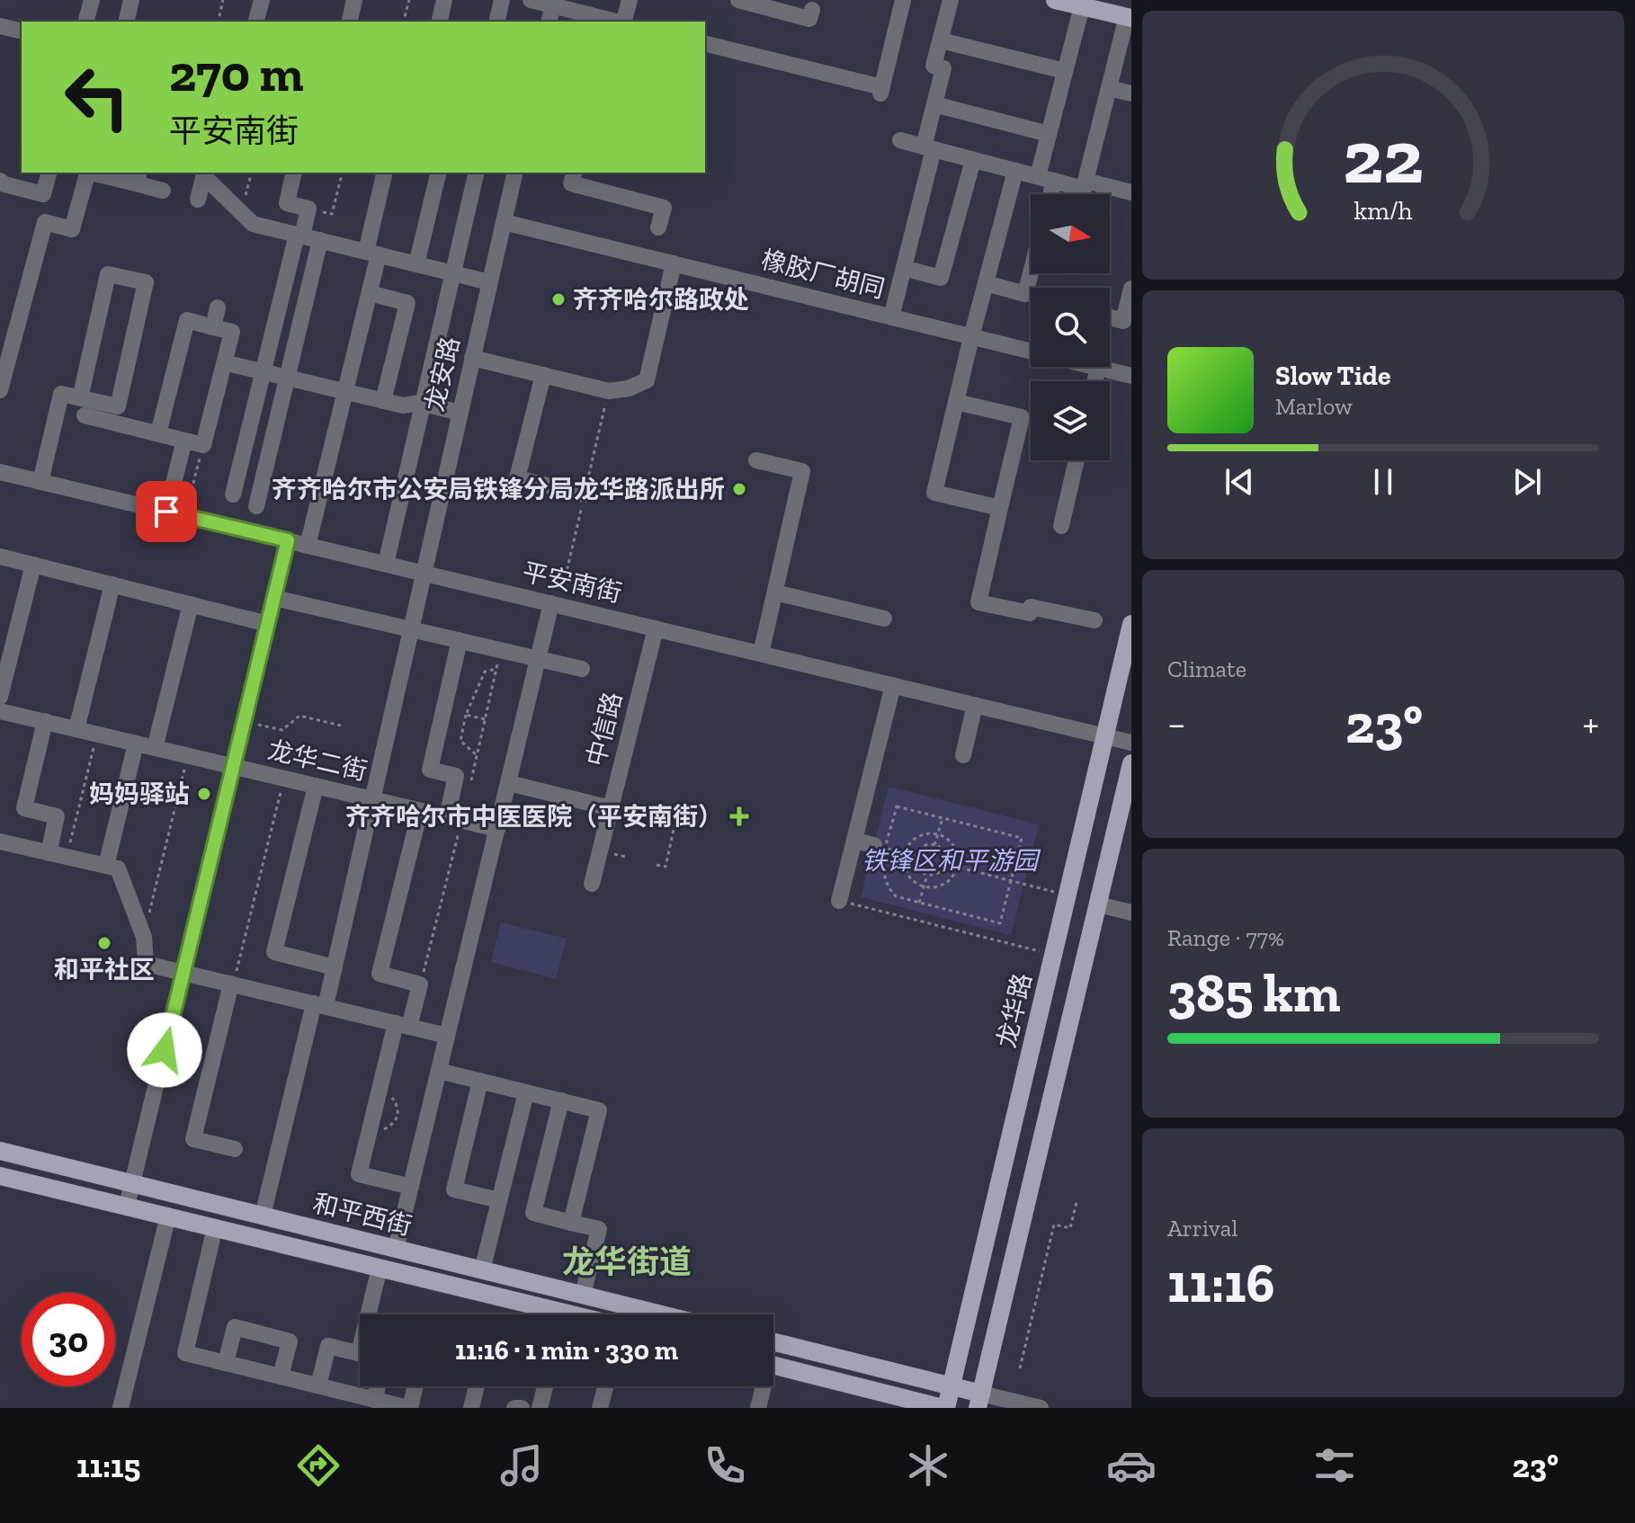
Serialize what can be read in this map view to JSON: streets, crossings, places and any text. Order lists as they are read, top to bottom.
{
  "streets": {
    "main road": ["龙华路", "和平西街"],
    "street": [
      "橡胶厂胡同",
      "龙安路",
      "平安南街",
      "中信路",
      "龙华二街"
    ]
  },
  "crossings": [
    ["橡胶厂胡同", "龙安路"],
    ["龙安路", "平安南街"],
    ["龙安路", "龙华二街"],
    ["龙安路", "和平西街"],
    ["平安南街", "中信路"],
    ["平安南街", "龙华路"]
  ],
  "districts": ["龙华街道"],
  "parks": ["铁锋区和平游园"],
  "places": {
    "other": [
      "齐齐哈尔路政处",
      "齐齐哈尔市公安局铁锋分局龙华路派出所",
      "妈妈驿站",
      "和平社区"
    ],
    "health": ["齐齐哈尔市中医医院（平安南街）"]
  },
  "north": "right",
  "page": {
    "turn": ["270 m", "平安南街"],
    "song": ["Slow Tide", "Marlow"],
    "tile": [
      "Climate",
      ["Range · 77%", "385 km"],
      ["Arrival", "11:16"]
    ],
    "heat": ["−", "23°", "+"],
    "limit": "30",
    "trip": "11:16 · 1 min · 330 m",
    "tabs": ["11:15", "23°"],
    "gauge": ["22", "km/h"]
  }
}
